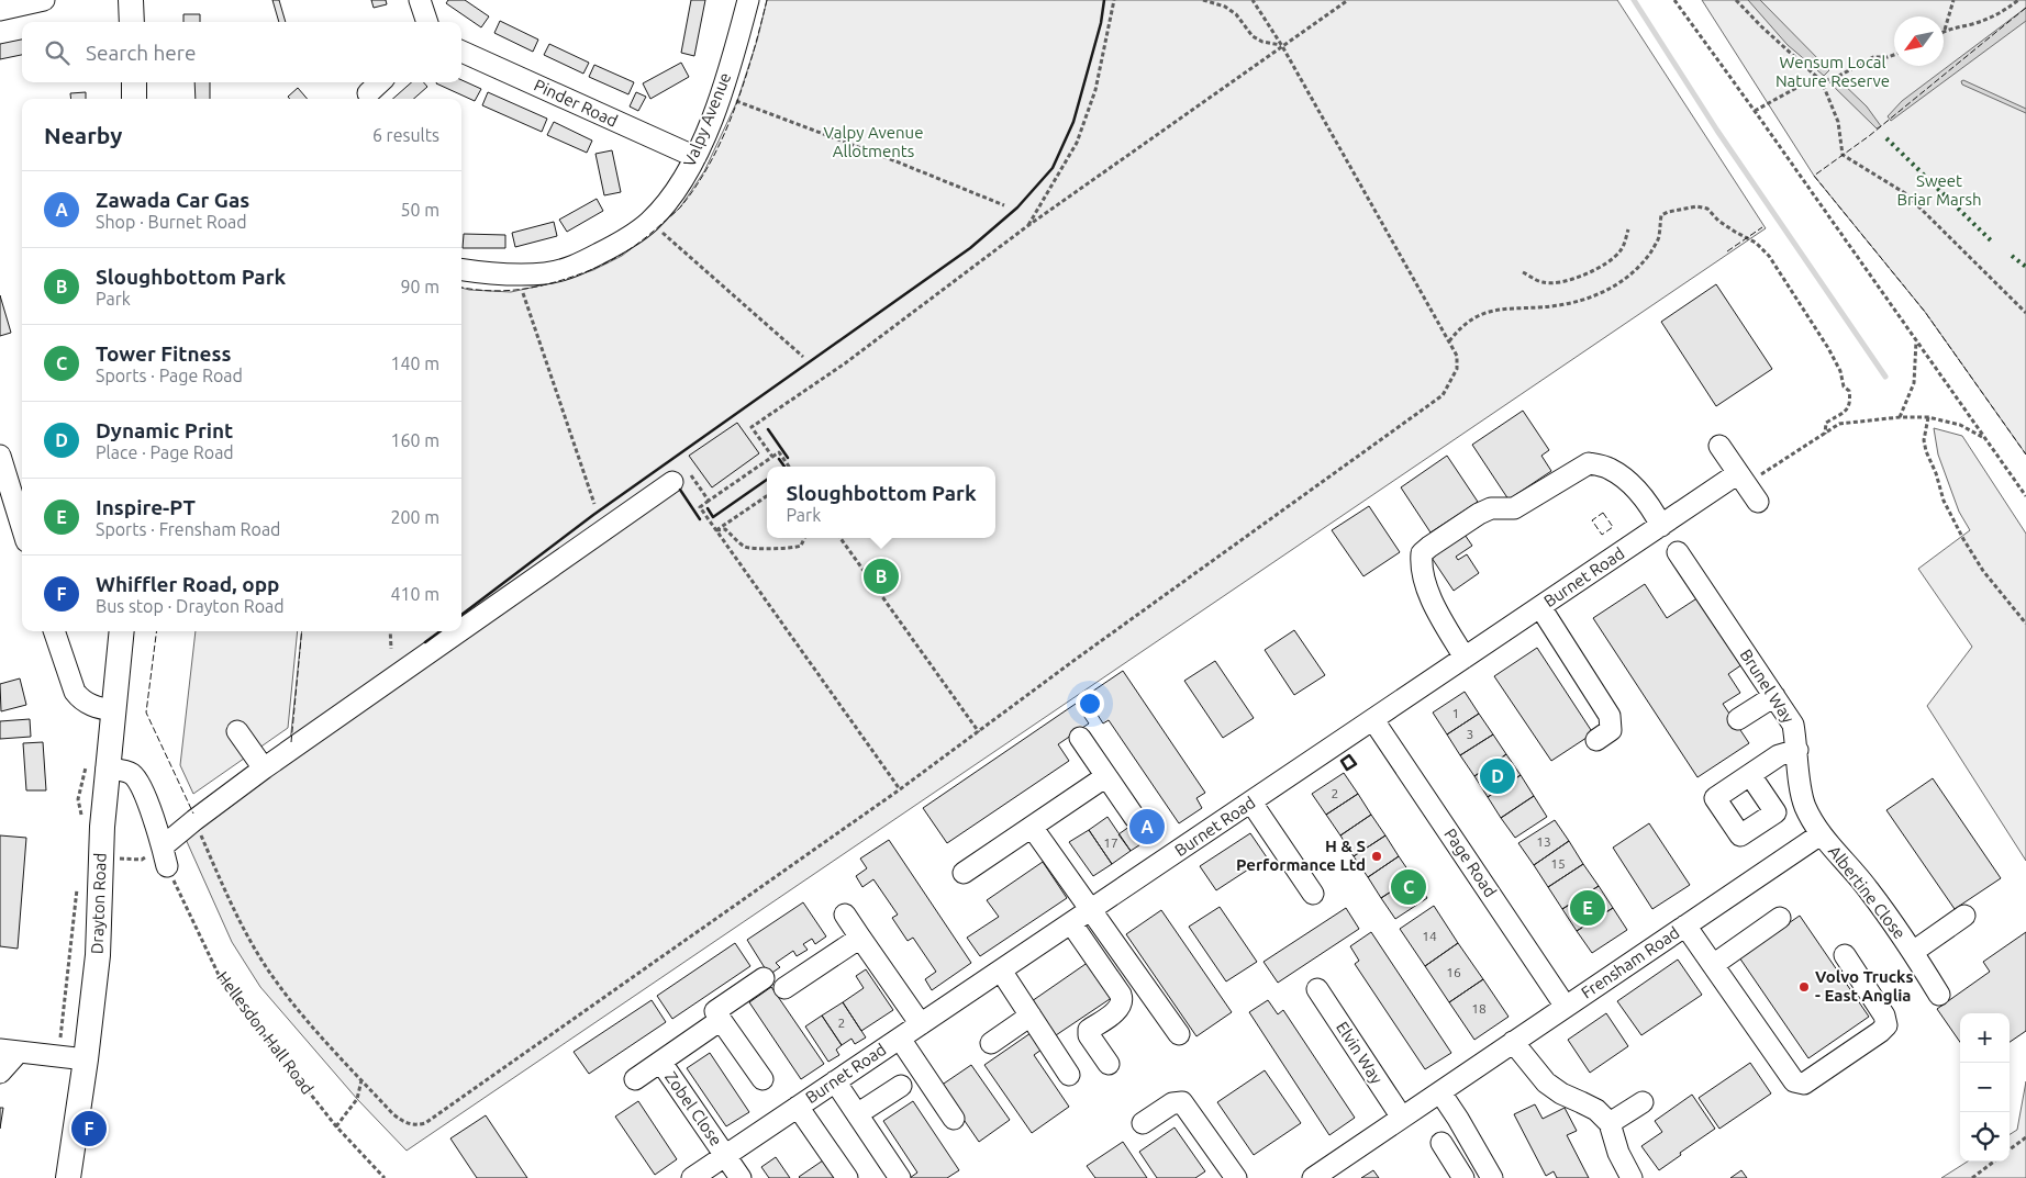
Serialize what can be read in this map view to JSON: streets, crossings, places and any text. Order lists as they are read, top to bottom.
{
  "streets": {
    "main road": ["Drayton Road"],
    "street": [
      "Pinder Road",
      "Valpy Avenue",
      "Burnet Road",
      "Brunel Way",
      "Page Road",
      "Albertine Close",
      "Frensham Road",
      "Elvin Way",
      "Zobel Close"
    ],
    "path": ["Hellesdon Hall Road"]
  },
  "crossings": [
    ["Pinder Road", "Valpy Avenue"],
    ["Burnet Road", "Page Road"],
    ["Burnet Road", "Zobel Close"],
    ["Brunel Way", "Albertine Close"],
    ["Brunel Way", "Frensham Road"],
    ["Page Road", "Frensham Road"],
    ["Albertine Close", "Frensham Road"],
    ["Frensham Road", "Elvin Way"]
  ],
  "parks": ["Wensum Local Nature Reserve", "Valpy Avenue Allotments", "Sweet Briar Marsh"],
  "places": ["H & S Performance Ltd", "Volvo Trucks - East Anglia"],
  "house_numbers": [
    "1",
    "3",
    "2",
    "13",
    "17",
    "15",
    "14",
    "16",
    "18",
    "2"
  ],
  "north": "bottom left",
  "page": {
    "search": "Search here",
    "heading": ["Nearby", "6 results"],
    "list": [
      {
        "mark": "A",
        "name": "Zawada Car Gas",
        "note": "Shop · Burnet Road",
        "value": "50 m"
      },
      {
        "mark": "B",
        "name": "Sloughbottom Park",
        "note": "Park",
        "value": "90 m"
      },
      {
        "mark": "C",
        "name": "Tower Fitness",
        "note": "Sports · Page Road",
        "value": "140 m"
      },
      {
        "mark": "D",
        "name": "Dynamic Print",
        "note": "Place · Page Road",
        "value": "160 m"
      },
      {
        "mark": "E",
        "name": "Inspire-PT",
        "note": "Sports · Frensham Road",
        "value": "200 m"
      },
      {
        "mark": "F",
        "name": "Whiffler Road, opp",
        "note": "Bus stop · Drayton Road",
        "value": "410 m"
      }
    ],
    "popup": ["Sloughbottom Park", "Park"],
    "pins": [
      "B",
      "D",
      "A",
      "C",
      "E",
      "F"
    ],
    "map_buttons": ["+", "−"]
  }
}
